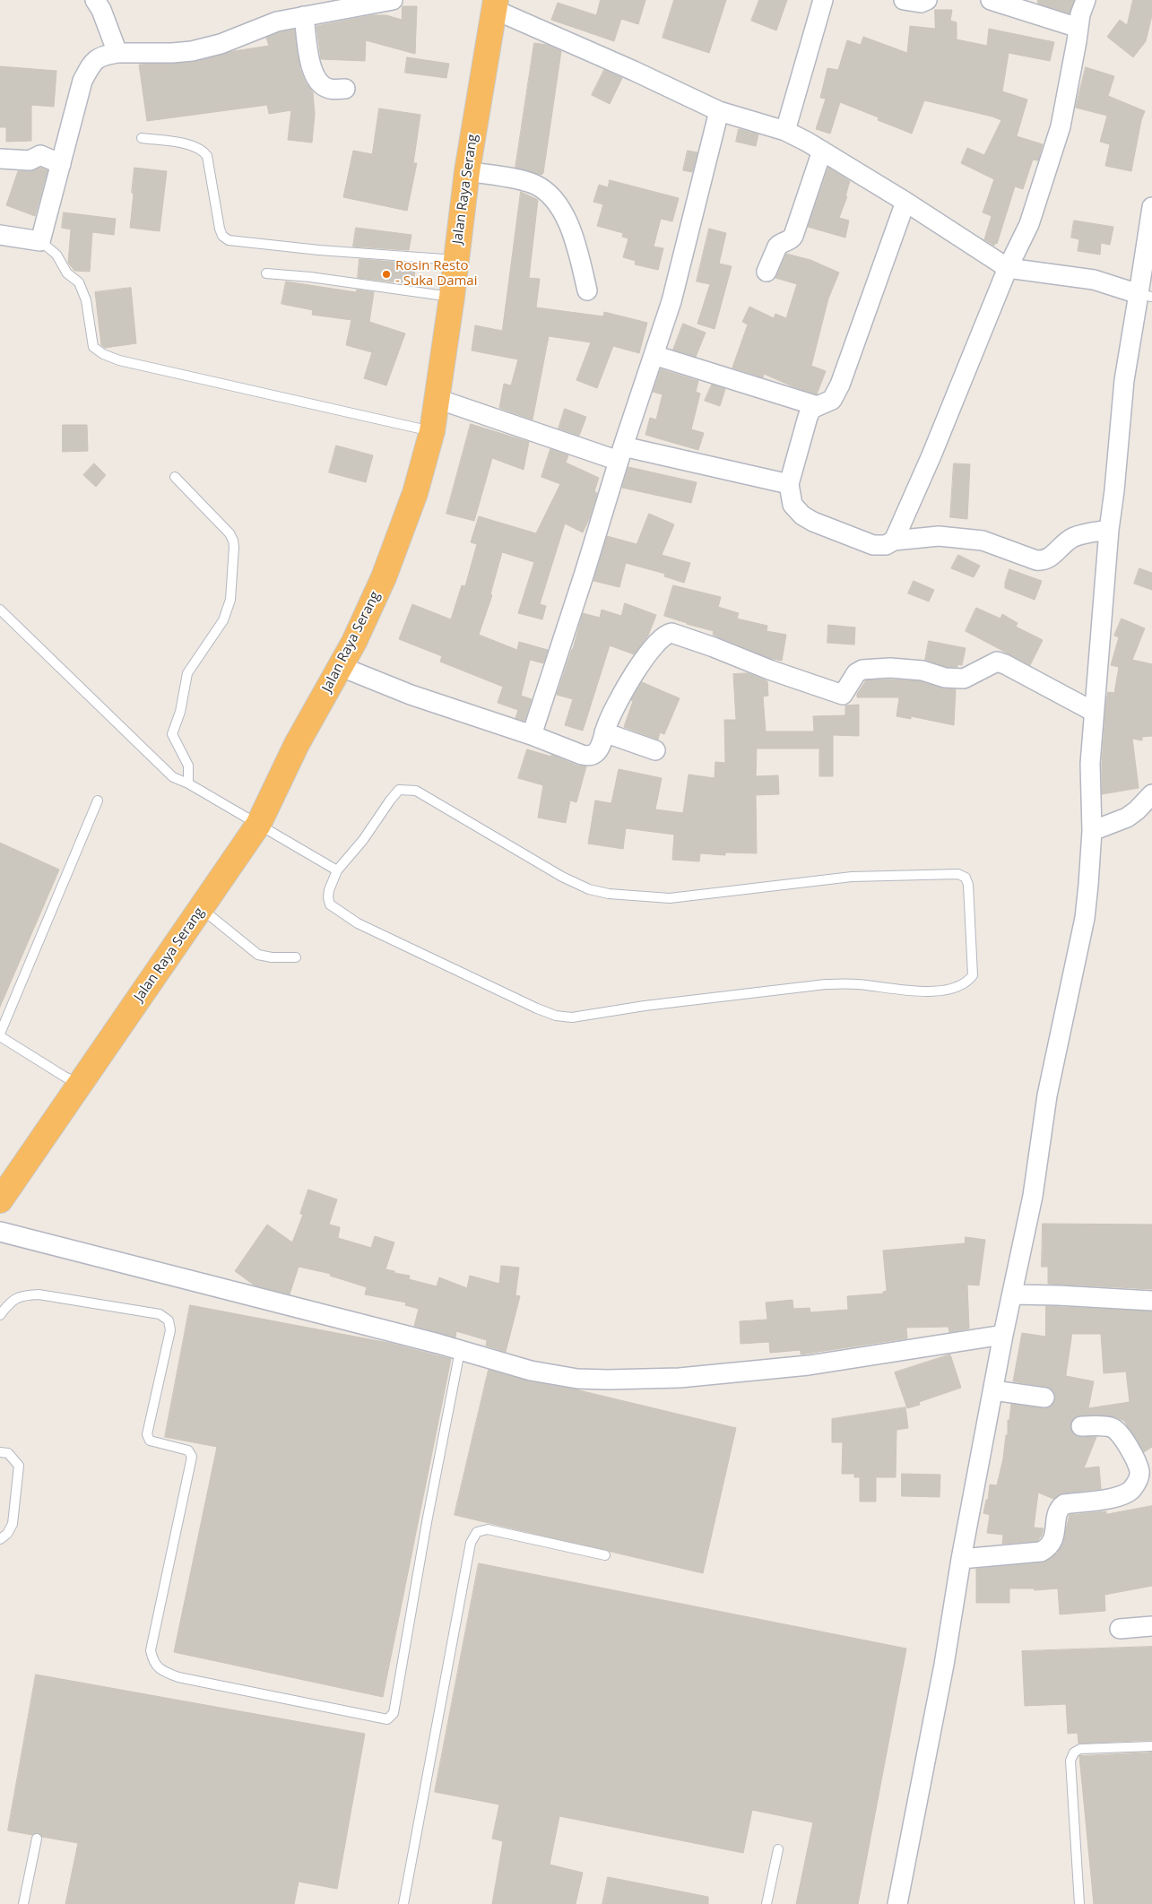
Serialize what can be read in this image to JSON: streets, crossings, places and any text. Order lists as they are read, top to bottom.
{
  "streets": {
    "highway": ["Jalan Raya Serang"]
  },
  "places": ["Rosin Resto - Suka Damai"]
}
